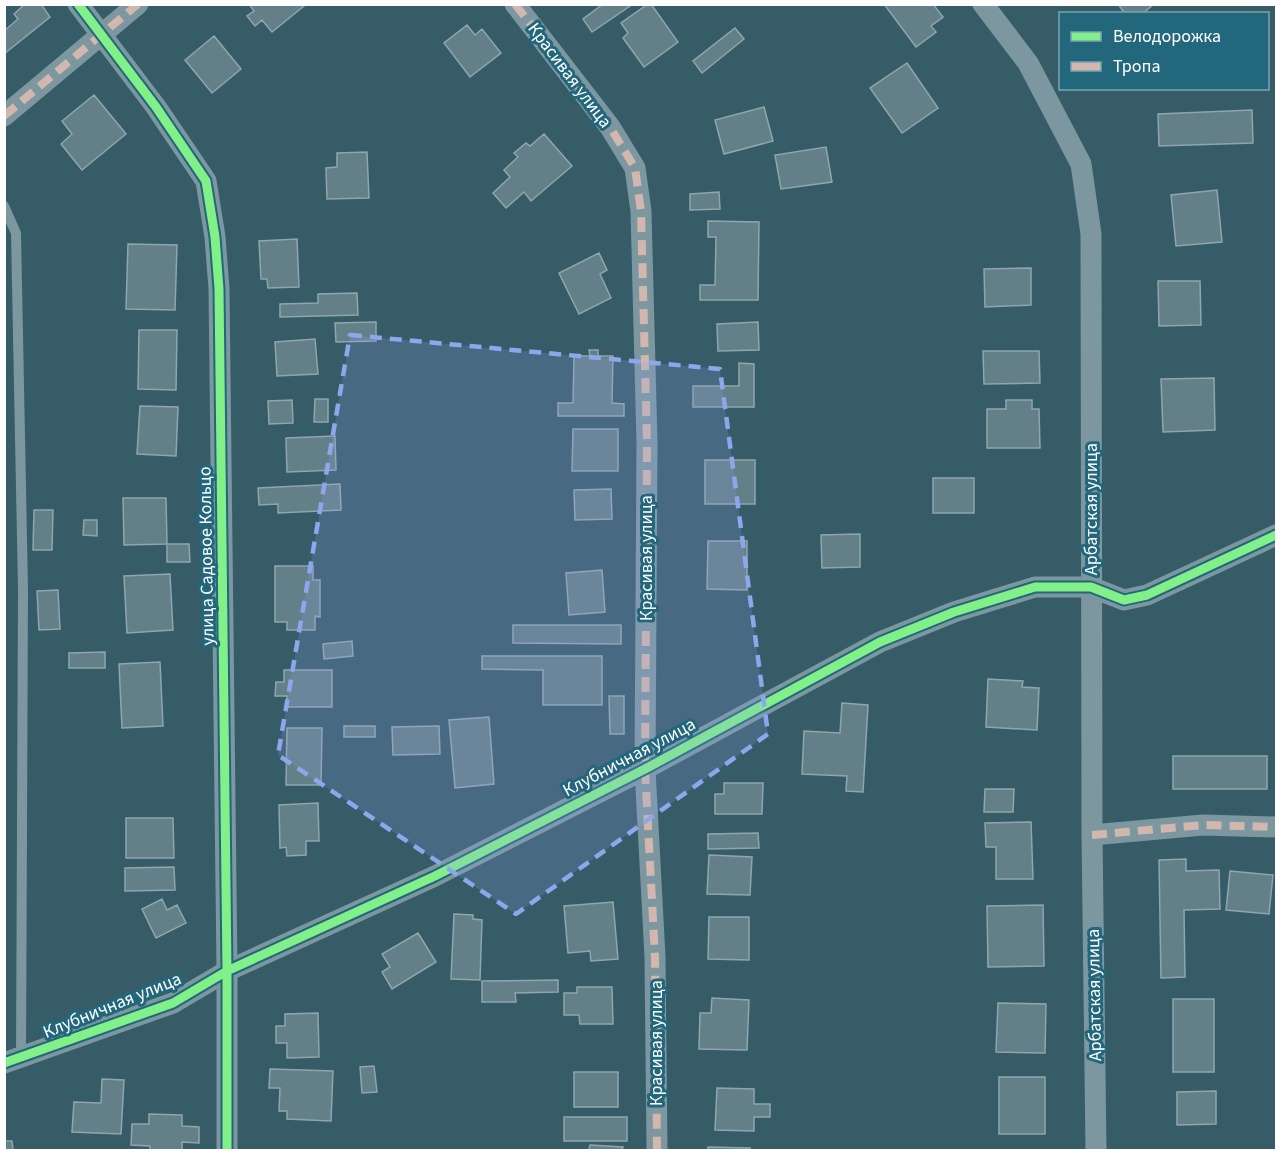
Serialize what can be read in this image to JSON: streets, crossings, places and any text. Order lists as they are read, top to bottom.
{
  "streets": {
    "street": [
      "Красивая улица",
      "Арбатская улица",
      "улица Садовое Кольцо",
      "Клубничная улица"
    ]
  },
  "crossings": [
    ["Красивая улица", "Клубничная улица"],
    ["Арбатская улица", "Клубничная улица"],
    ["улица Садовое Кольцо", "Клубничная улица"]
  ],
  "legend": ["Велодорожка", "Тропа"]
}
